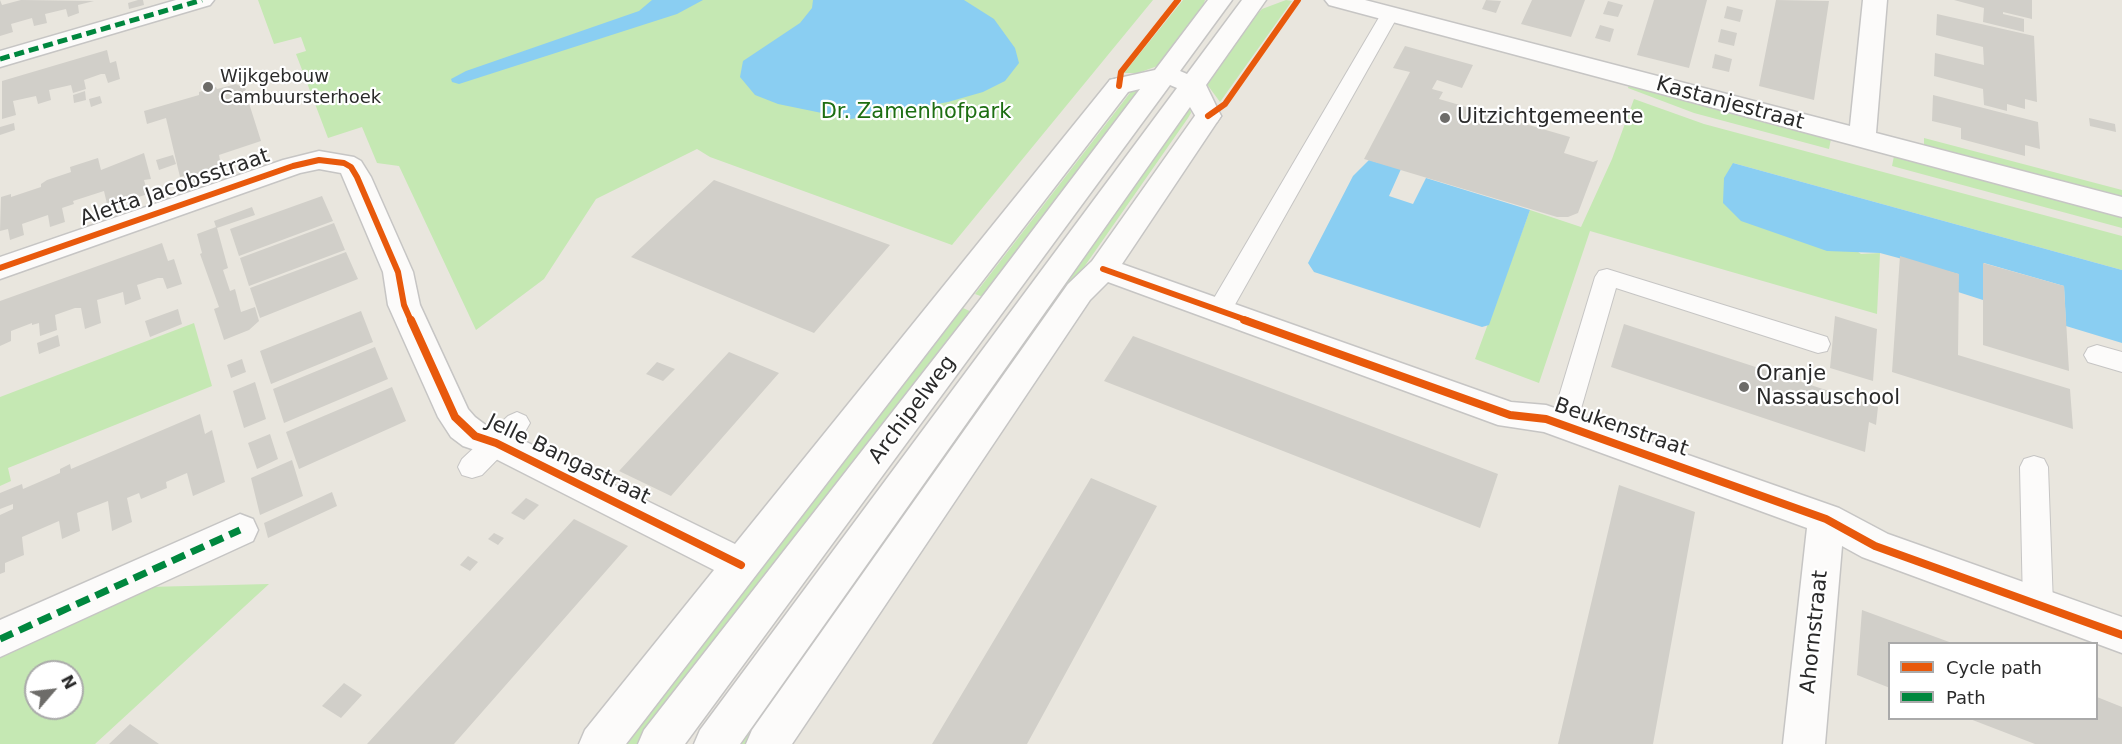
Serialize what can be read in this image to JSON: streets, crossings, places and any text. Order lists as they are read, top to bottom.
{
  "streets": {
    "street": [
      "Kastanjestraat",
      "Aletta Jacobsstraat",
      "Archipelweg",
      "Beukenstraat",
      "Jelle Bangastraat",
      "Ahornstraat"
    ]
  },
  "crossings": [
    ["Aletta Jacobsstraat", "Jelle Bangastraat"],
    ["Archipelweg", "Jelle Bangastraat"],
    ["Beukenstraat", "Ahornstraat"]
  ],
  "parks": ["Dr. Zamenhofpark"],
  "places": ["Wijkgebouw Cambuursterhoek", "Uitzichtgemeente", "Oranje Nassauschool"],
  "legend": ["Cycle path", "Path"],
  "north": "top right"
}
